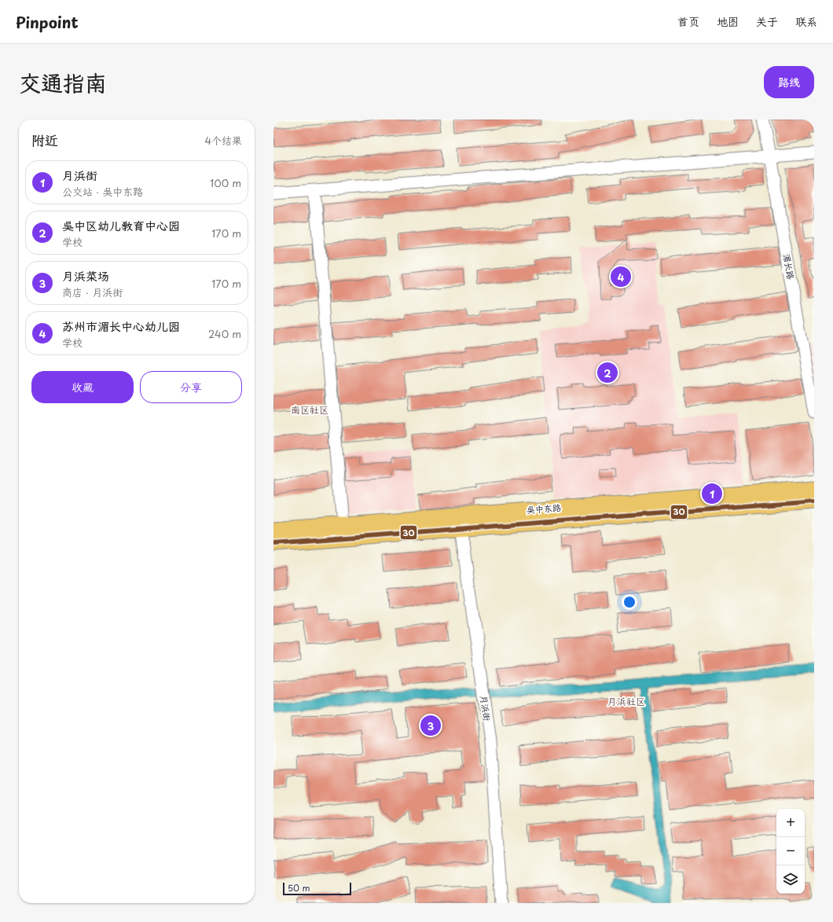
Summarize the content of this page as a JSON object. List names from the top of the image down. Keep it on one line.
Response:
{"streets":{"main road":["吴中东路"],"street":["湄长路","月浜街"]},"crossings":[["吴中东路","月浜街"]],"districts":["南区社区","月浜社区"],"lines":["transit line 30"],"scale_bar":"50 m","page":{"header":"Pinpoint","nav":["首页","地图","关于","联系"],"title":"交通指南","buttons":["路线",["收藏","分享"]],"heading":["附近","4个结果"],"list":[{"mark":"1","name":"月浜街","note":"公交站 · 吴中东路","value":"100 m"},{"mark":"2","name":"吴中区幼儿教育中心园","note":"学校","value":"170 m"},{"mark":"3","name":"月浜菜场","note":"商店 · 月浜街","value":"170 m"},{"mark":"4","name":"苏州市湄长中心幼儿园","note":"学校","value":"240 m"}],"pins":["4","2","1","3"],"map_buttons":["+","−"],"scale":"50 m"}}
